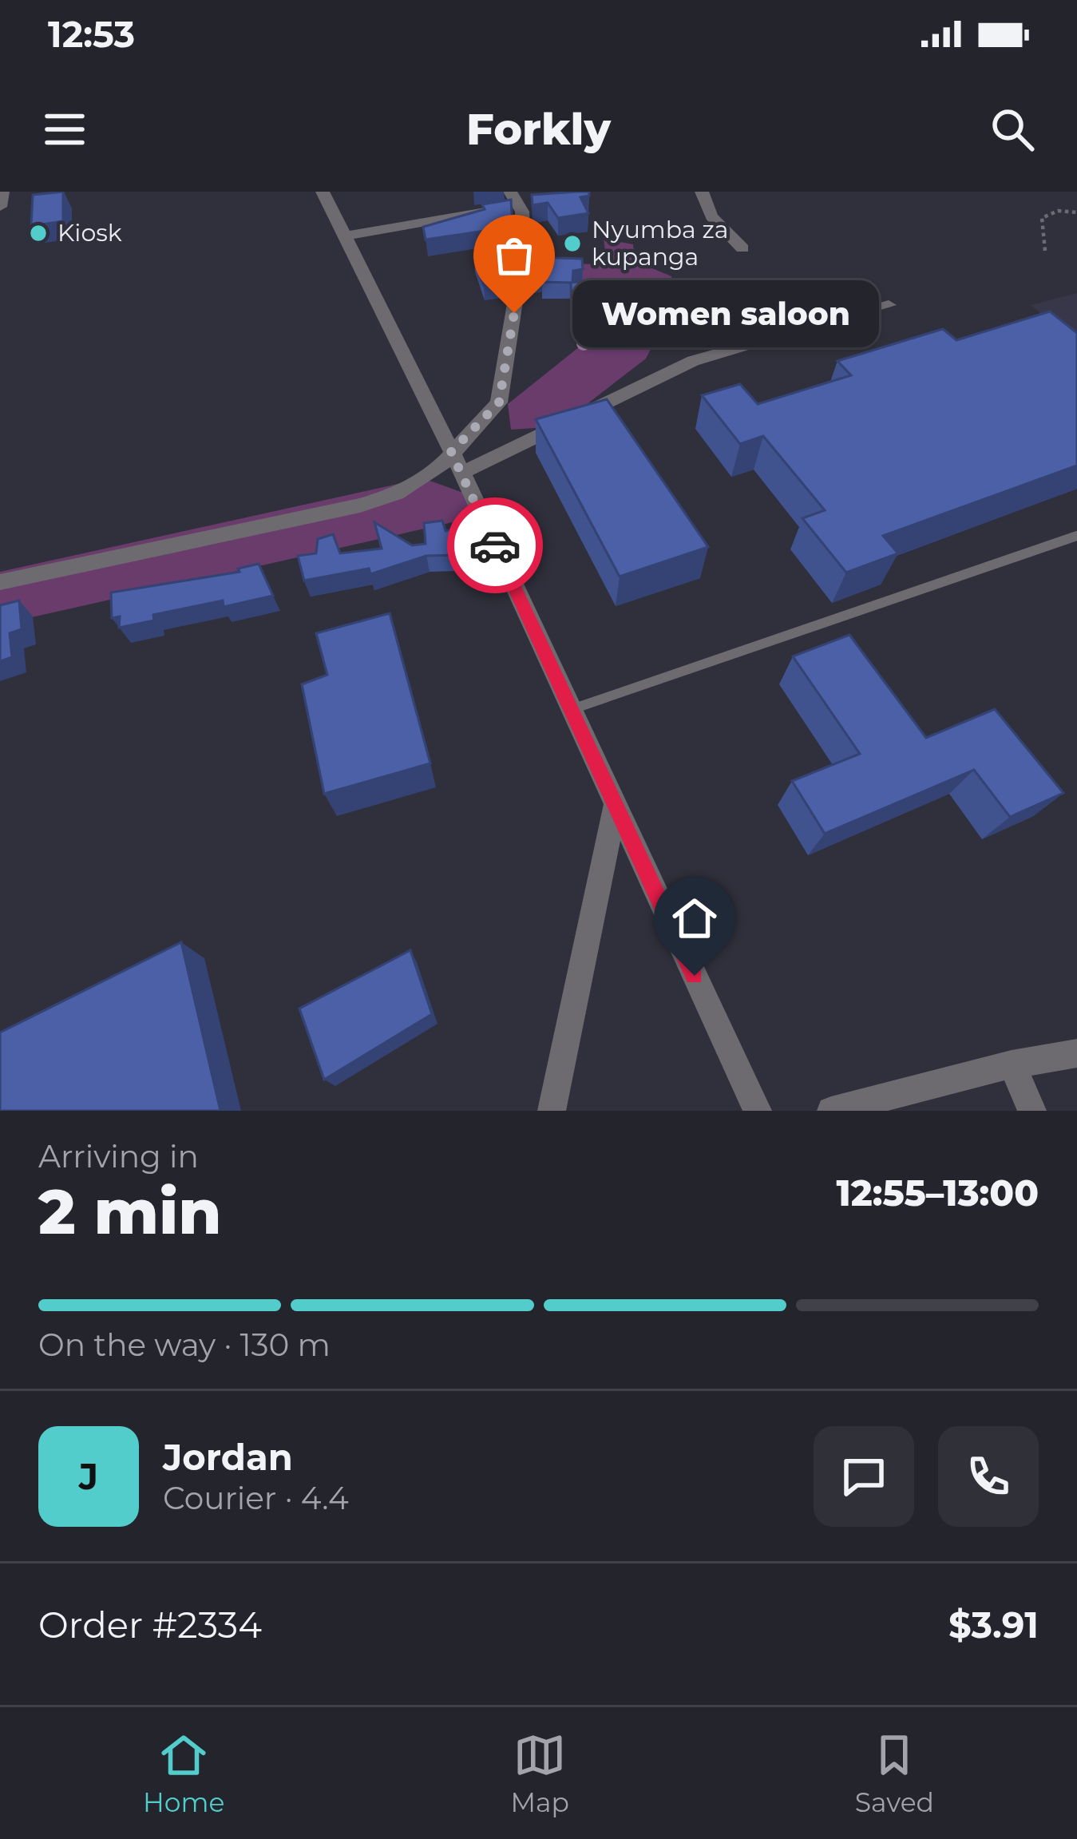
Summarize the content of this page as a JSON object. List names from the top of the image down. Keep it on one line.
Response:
{"places":["Kiosk","Nyumba za kupanga","Women saloon"],"page":{"status":"12:53","header":"Forkly","bubble":"Women saloon","heading":["2 min","Arriving in","12:55–13:00"],"panel":["Jordan","Courier · 4.4","Order #2334","$3.91"],"bar":"On the way · 130 m","round":"J","tabs":["Home","Map","Saved"]}}
